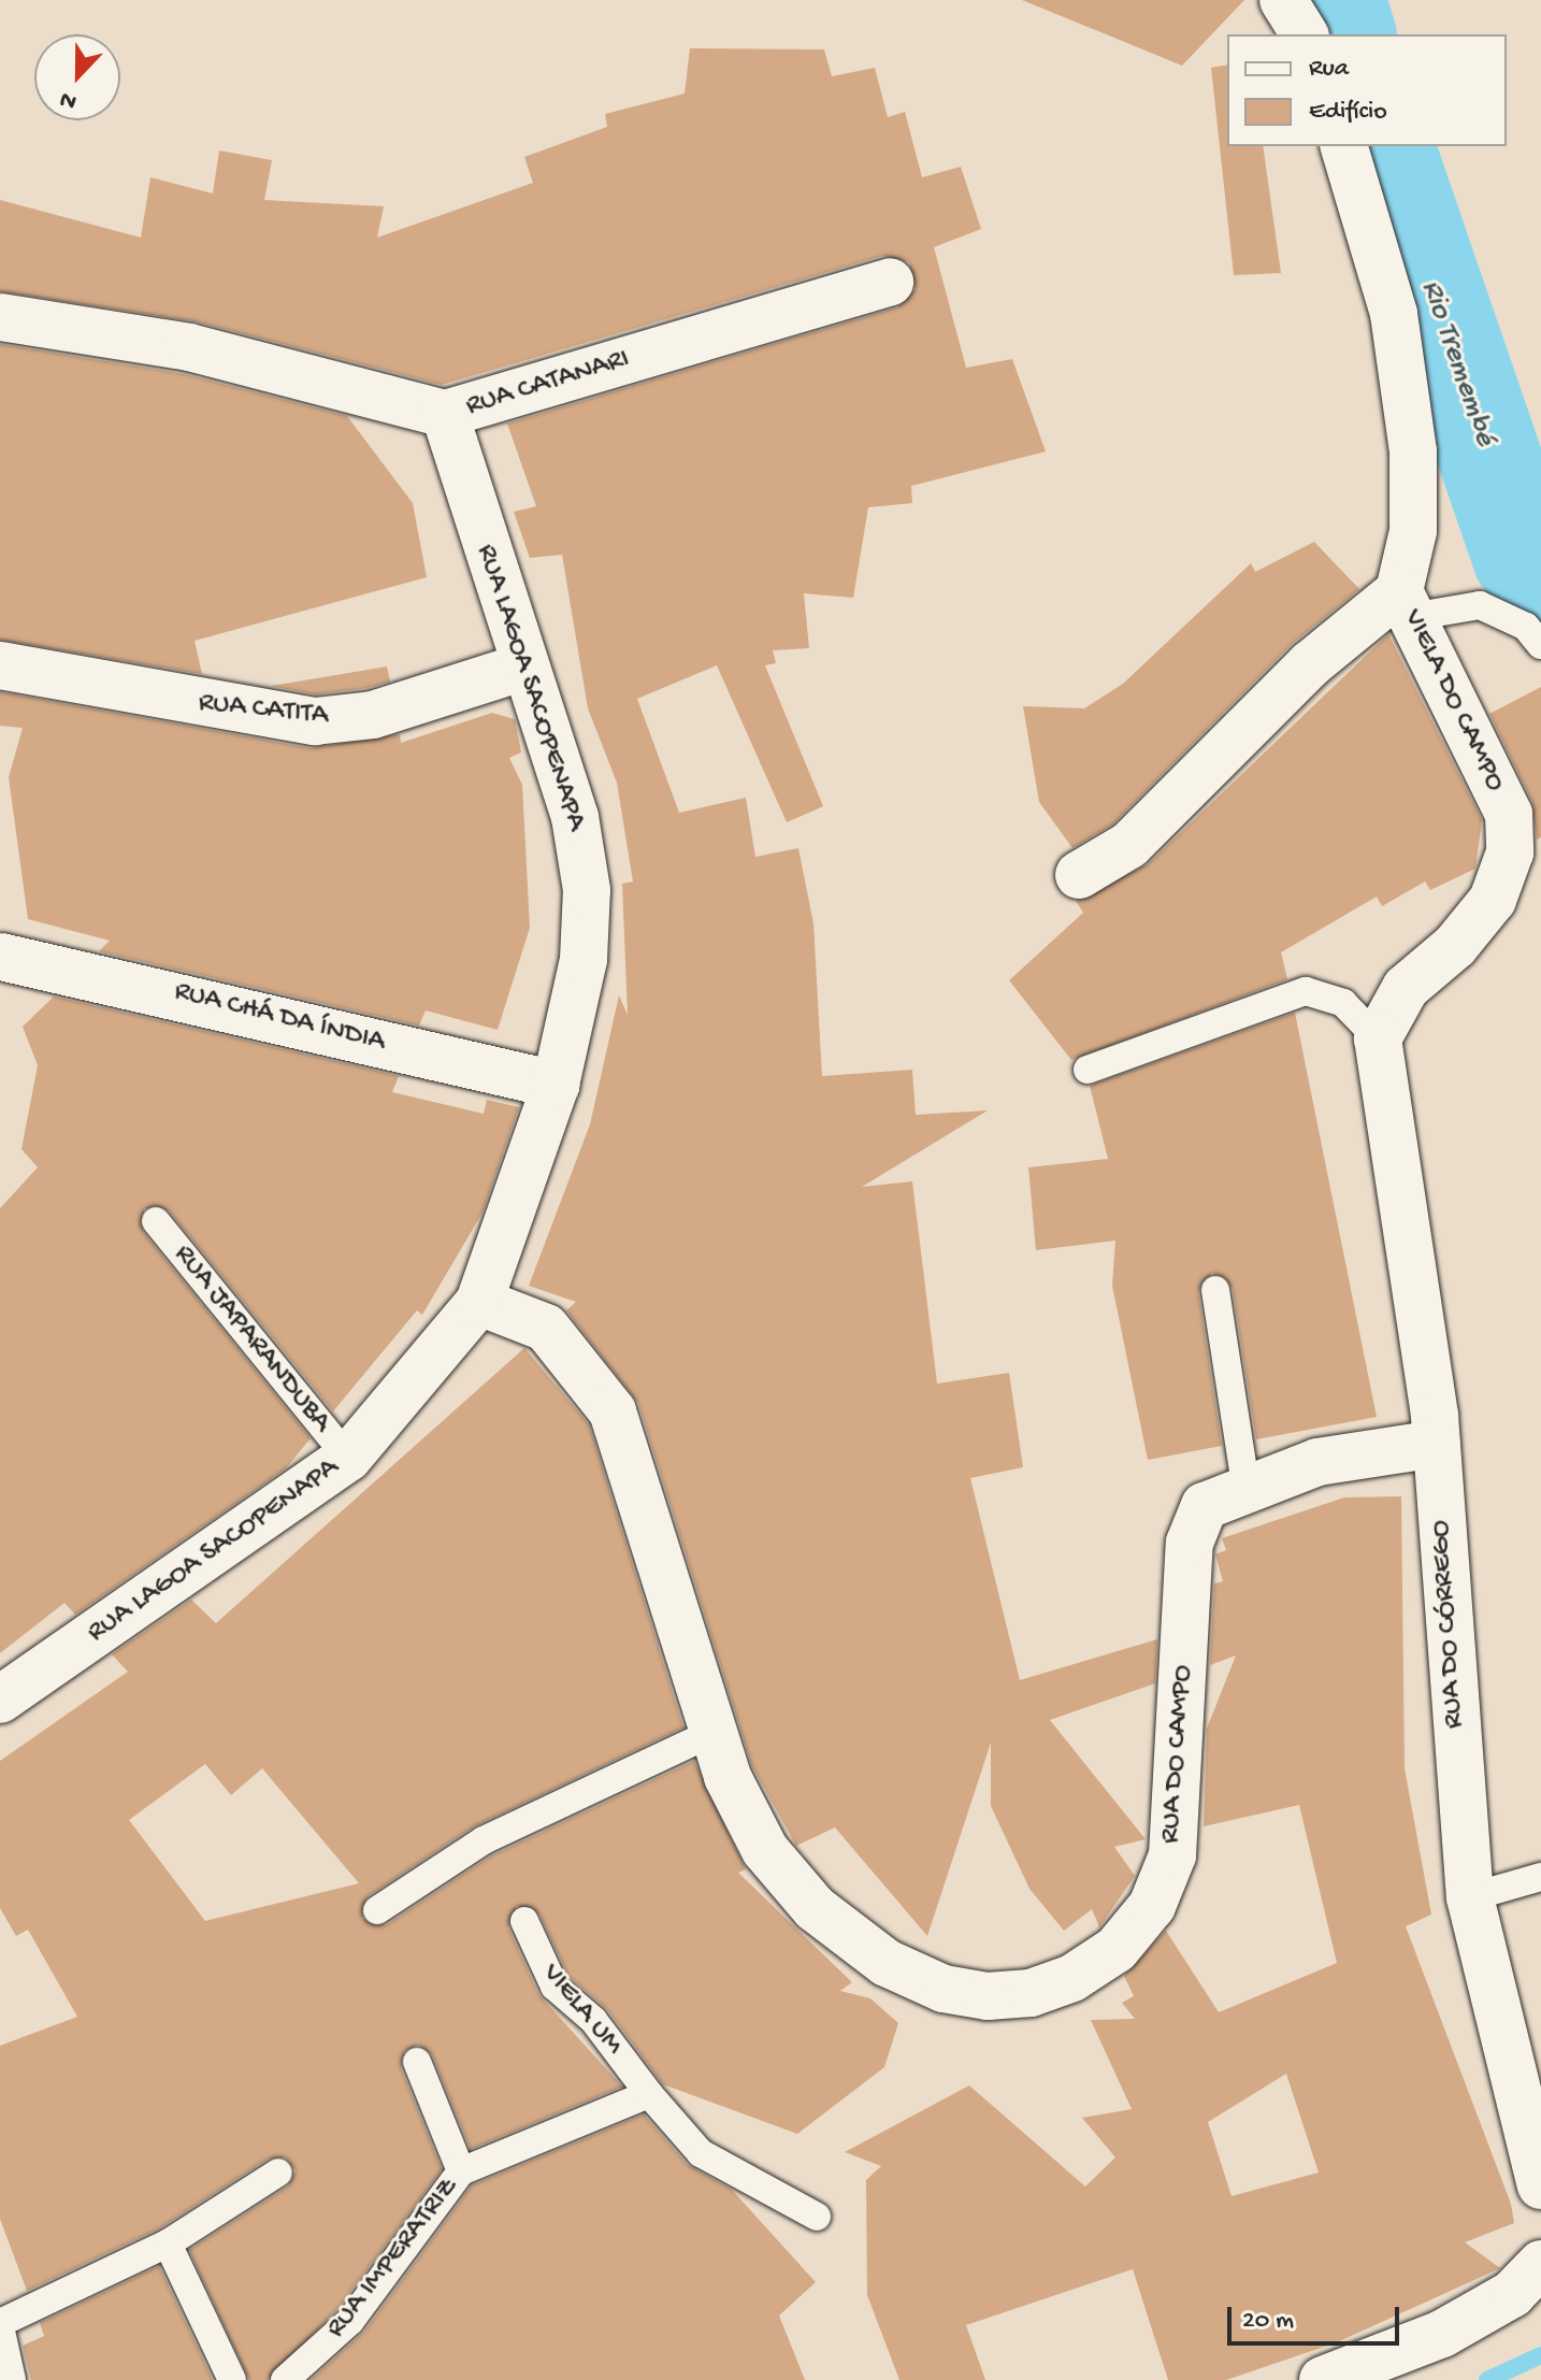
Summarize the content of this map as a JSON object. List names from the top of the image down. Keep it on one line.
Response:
{"streets":{"street":["RUA CATANARI","RUA LAGOA SACOPENAPA","VIELA DO CAMPO","RUA CATITA","RUA CHÁ DA ÍNDIA","RUA DO CÓRREGO","RUA DO CAMPO"],"lane":["RUA JAPARANDUBA","VIELA UM","RUA IMPERATRIZ"]},"crossings":[["RUA CATANARI","RUA LAGOA SACOPENAPA"],["RUA LAGOA SACOPENAPA","RUA CATITA"],["RUA LAGOA SACOPENAPA","RUA CHÁ DA ÍNDIA"],["RUA LAGOA SACOPENAPA","RUA JAPARANDUBA"],["RUA LAGOA SACOPENAPA","RUA DO CAMPO"],["RUA DO CÓRREGO","RUA DO CAMPO"],["VIELA UM","RUA IMPERATRIZ"]],"water":["Rio Tremembé"],"legend":["Rua","Edifício"],"scale_bar":"20 m","north":"bottom"}
